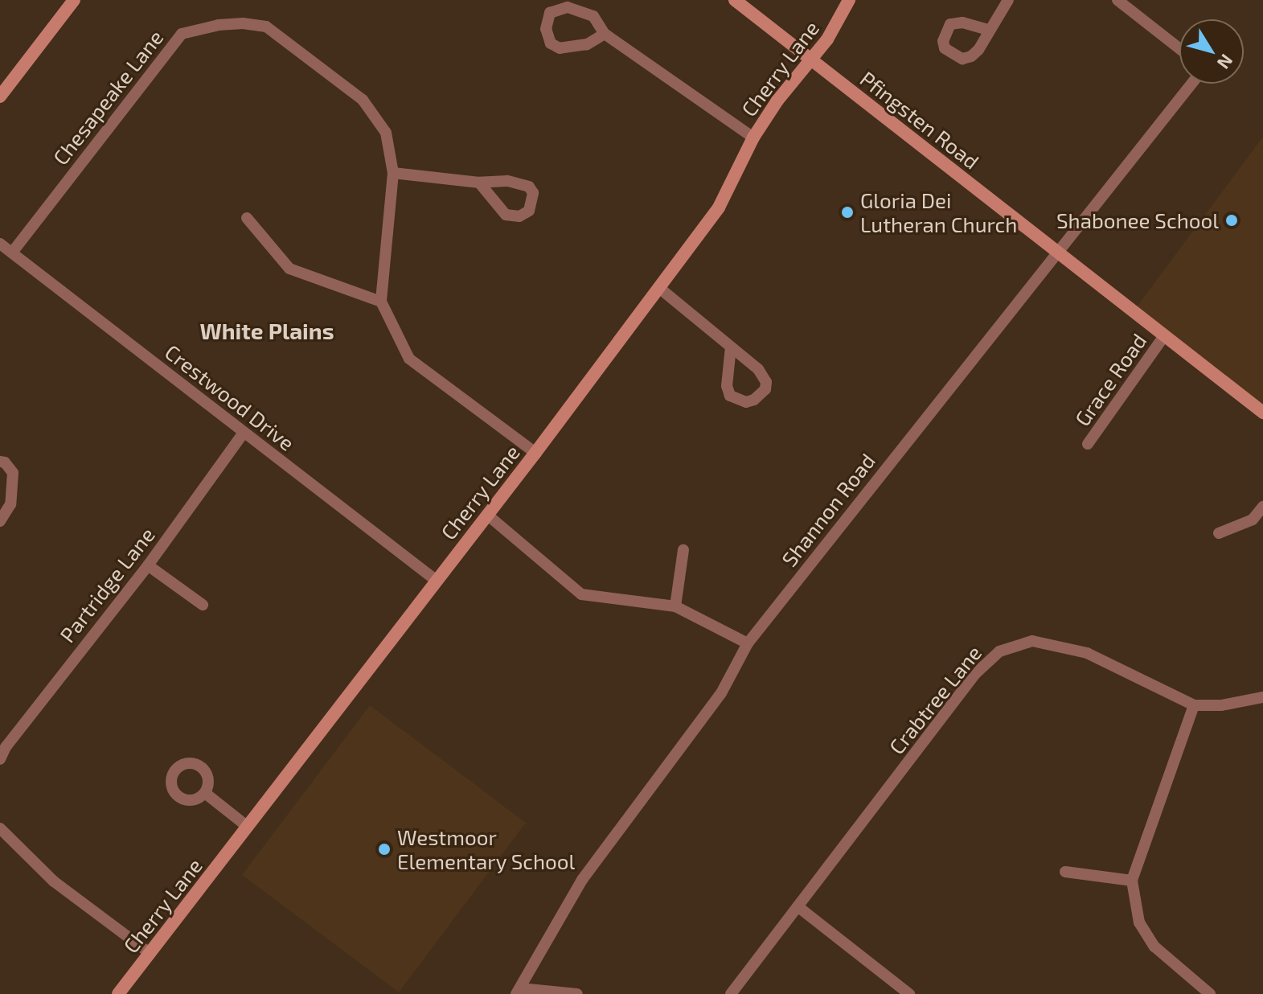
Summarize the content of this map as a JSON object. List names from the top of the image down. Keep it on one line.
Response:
{"streets":{"street":["Cherry Lane","Chesapeake Lane","Pfingsten Road","Grace Road","Crestwood Drive","Shannon Road","Partridge Lane","Crabtree Lane"]},"crossings":[["Cherry Lane","Pfingsten Road"],["Cherry Lane","Crestwood Drive"],["Chesapeake Lane","Crestwood Drive"],["Pfingsten Road","Grace Road"],["Pfingsten Road","Shannon Road"],["Crestwood Drive","Partridge Lane"]],"districts":["White Plains"],"places":["Gloria Dei Lutheran Church","Shabonee School","Westmoor Elementary School"],"north":"bottom right"}
